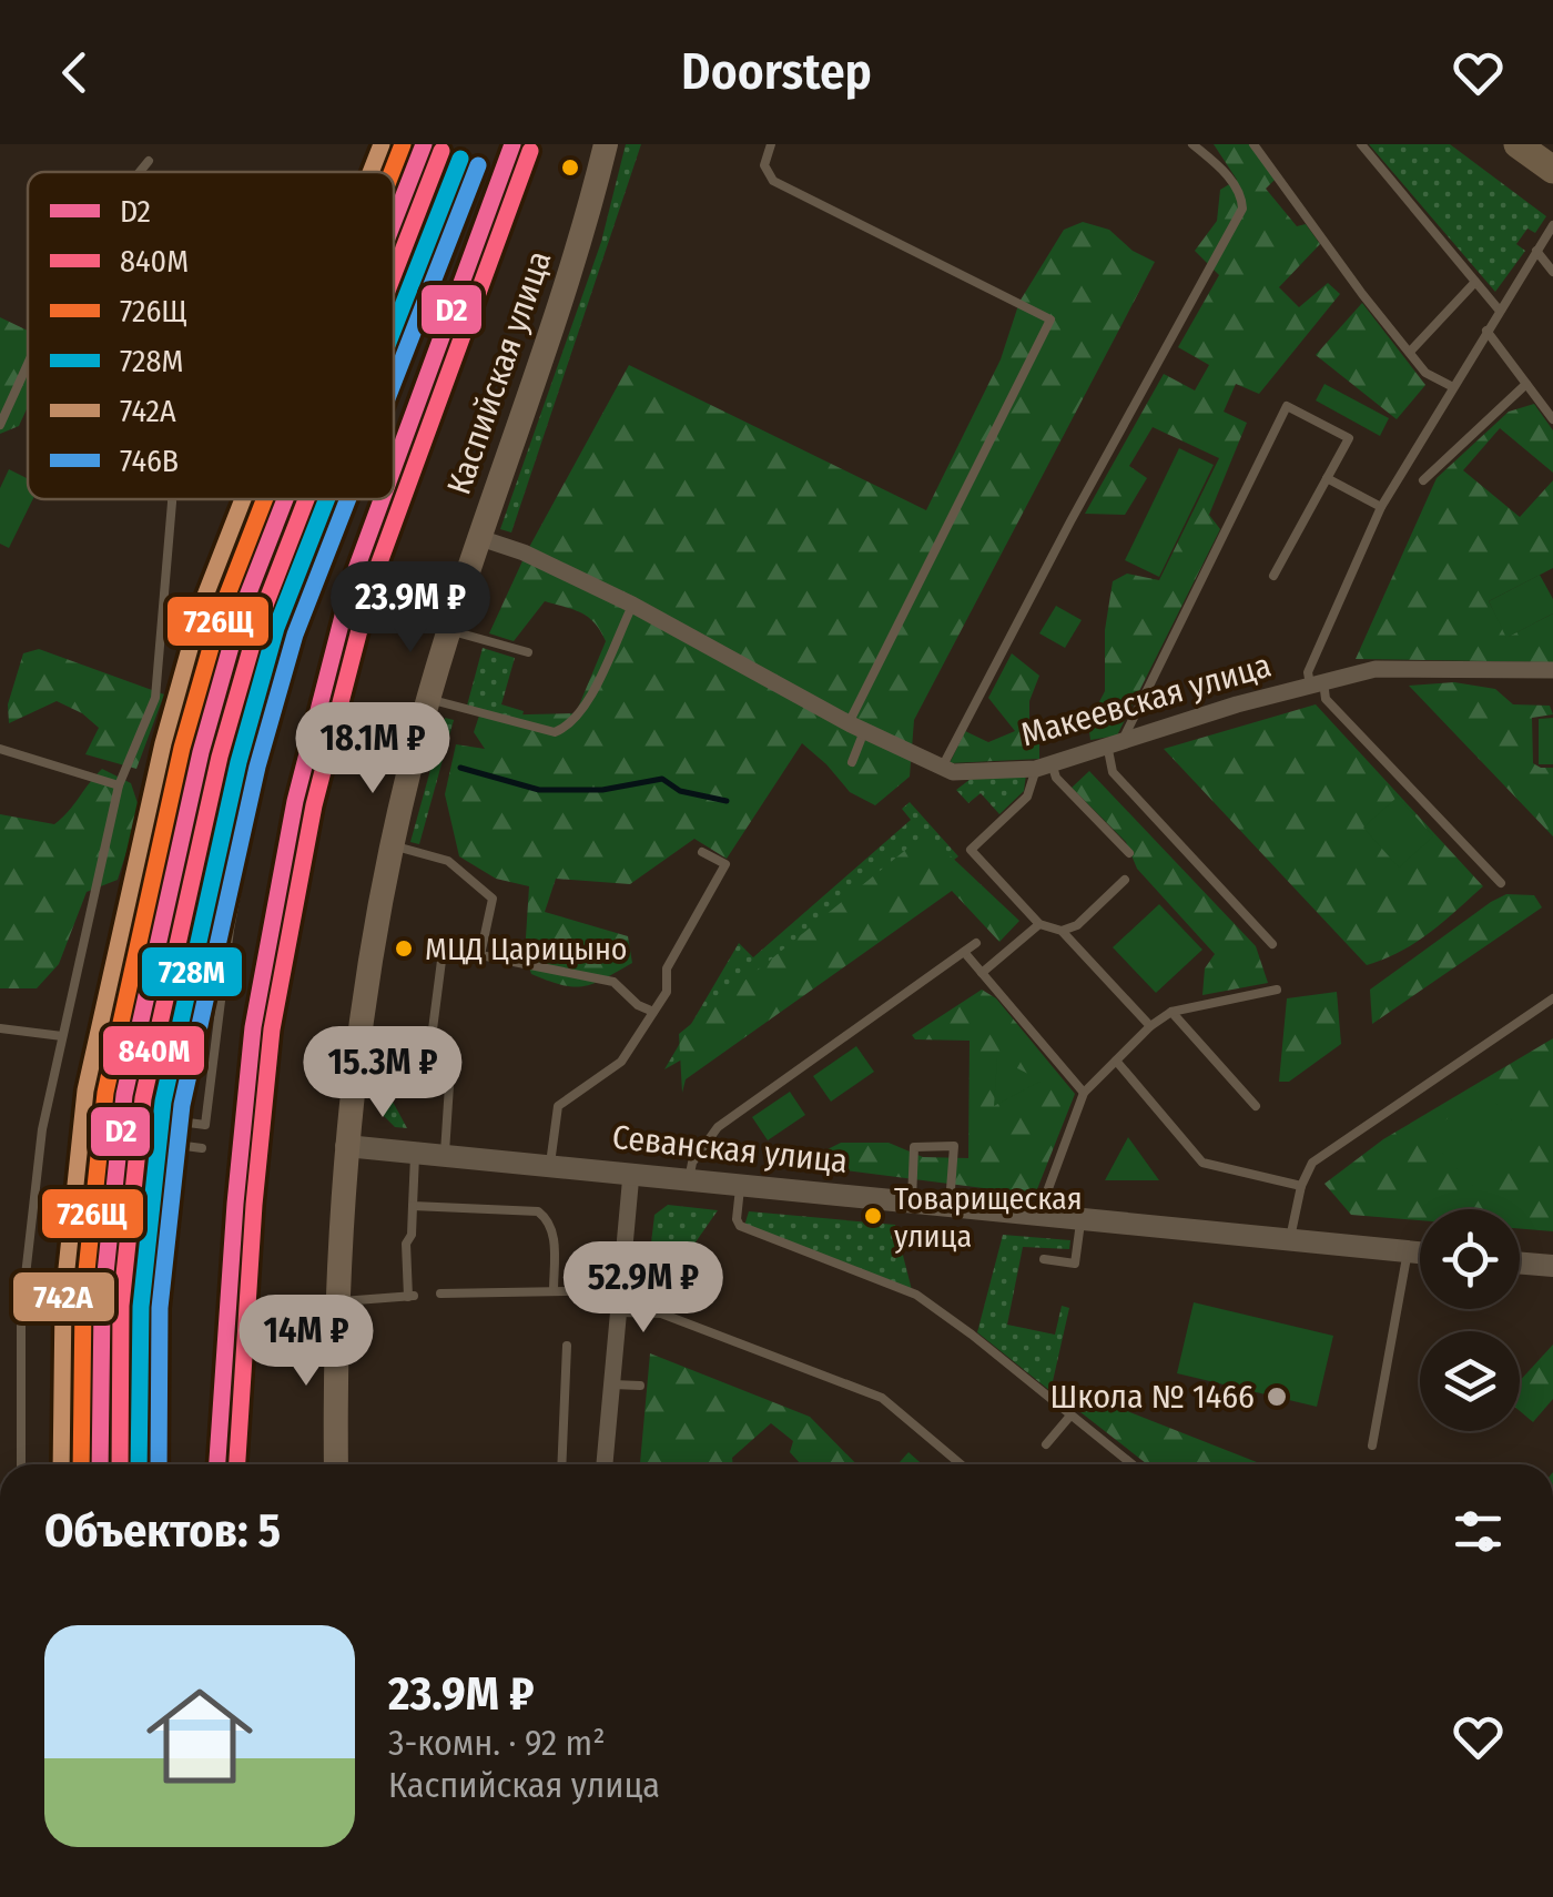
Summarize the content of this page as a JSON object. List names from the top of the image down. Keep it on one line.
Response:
{"streets":{"main road":["Каспийская улица"],"street":["Макеевская улица","Севанская улица"]},"crossings":[["Каспийская улица","Макеевская улица"],["Каспийская улица","Севанская улица"]],"places":["МЦД Царицыно","Товарищеская улица","Школа № 1466"],"lines":["transit line D2","transit line 726Щ","transit line 742А","transit line 840М","transit line 728М","transit line 746В"],"legend":["D2","840М","726Щ","728М","742А","746В"],"page":{"header":"Doorstep","price":["23.9M ₽","18.1M ₽","15.3M ₽","52.9M ₽","14M ₽"],"heading":"Объектов: 5","list":[{"name":"23.9M ₽","note":"3-комн. · 92 m² · Каспийская улица"}]}}
